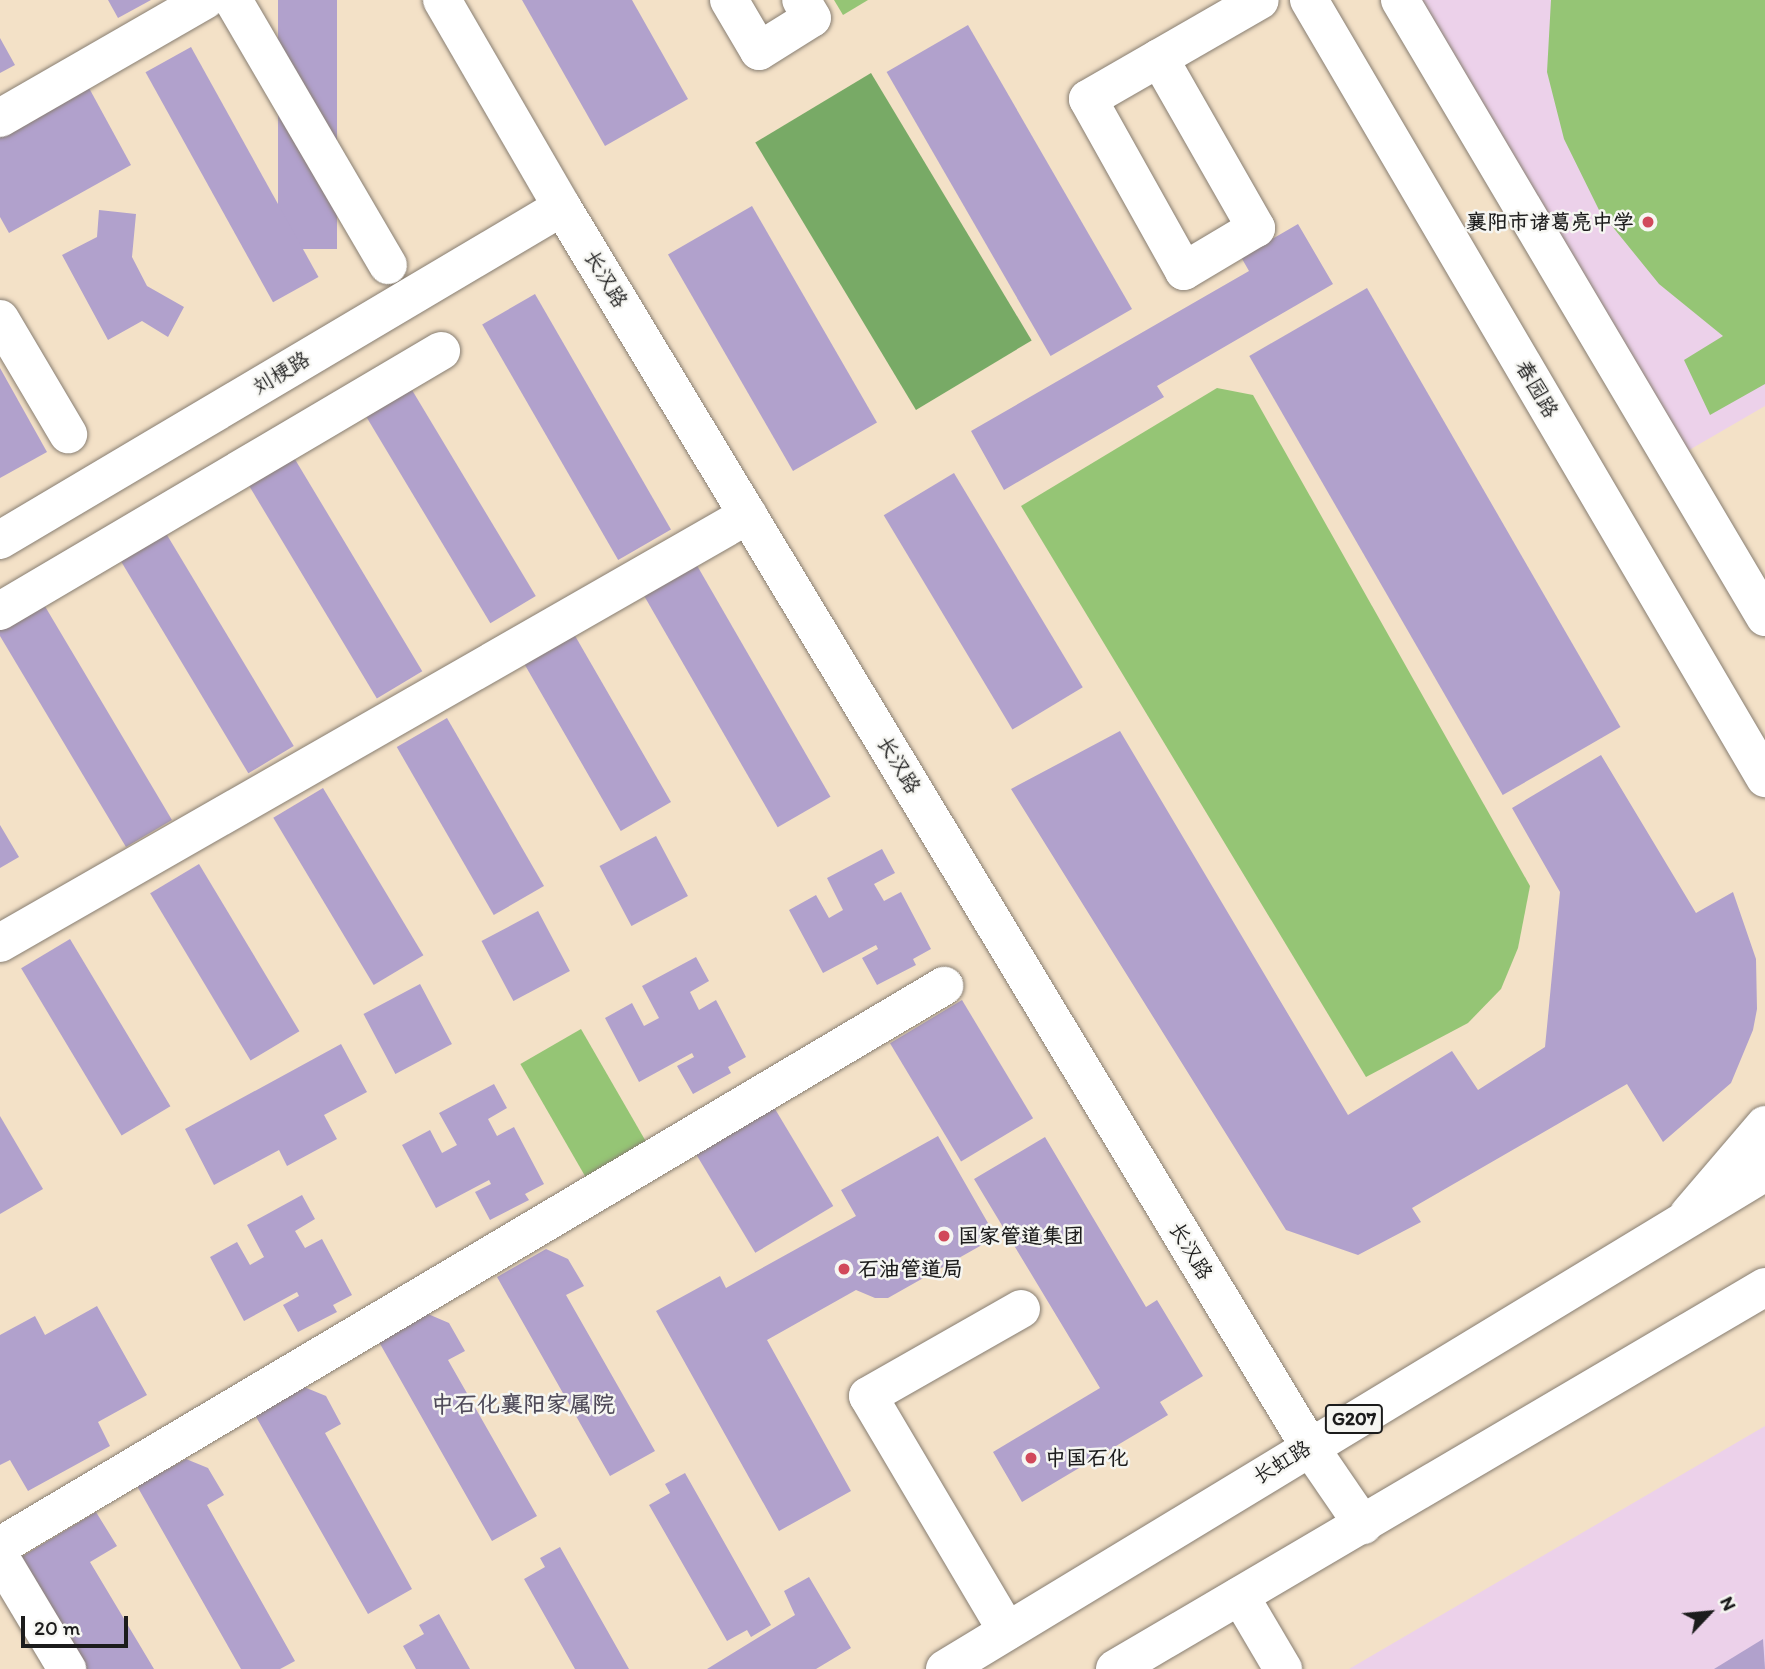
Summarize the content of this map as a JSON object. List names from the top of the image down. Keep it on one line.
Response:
{"streets":{"main road":["长汉路","刘梗路","春园路","G207","长虹路"]},"crossings":[["长汉路","刘梗路"],["长汉路","长虹路"]],"districts":["中石化襄阳家属院"],"places":["襄阳市诸葛亮中学","国家管道集团","石油管道局","中国石化"],"scale_bar":"20 m","north":"top right"}
